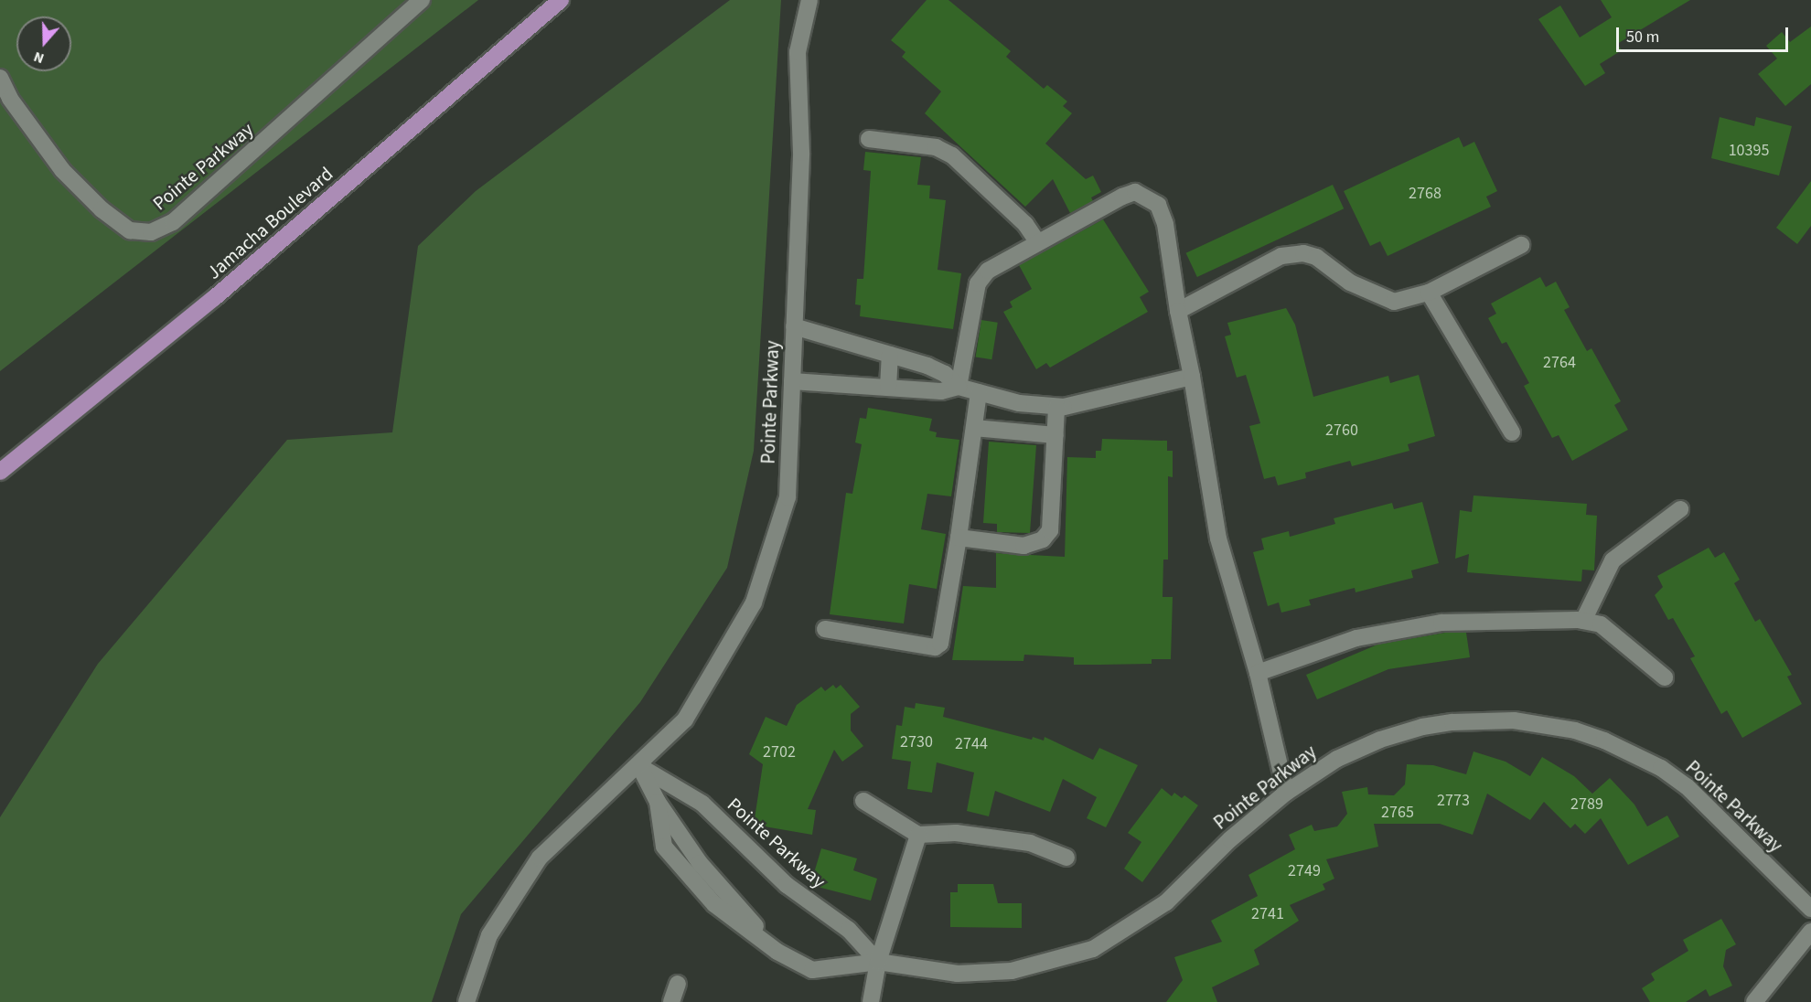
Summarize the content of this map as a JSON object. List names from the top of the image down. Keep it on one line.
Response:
{"streets":{"main road":["Jamacha Boulevard"],"street":["Pointe Parkway"]},"house_numbers":["10395","2768","2764","2760","2730","2744","2702","2773","2789","2765","2749","2741"],"scale_bar":"50 m","north":"bottom"}
